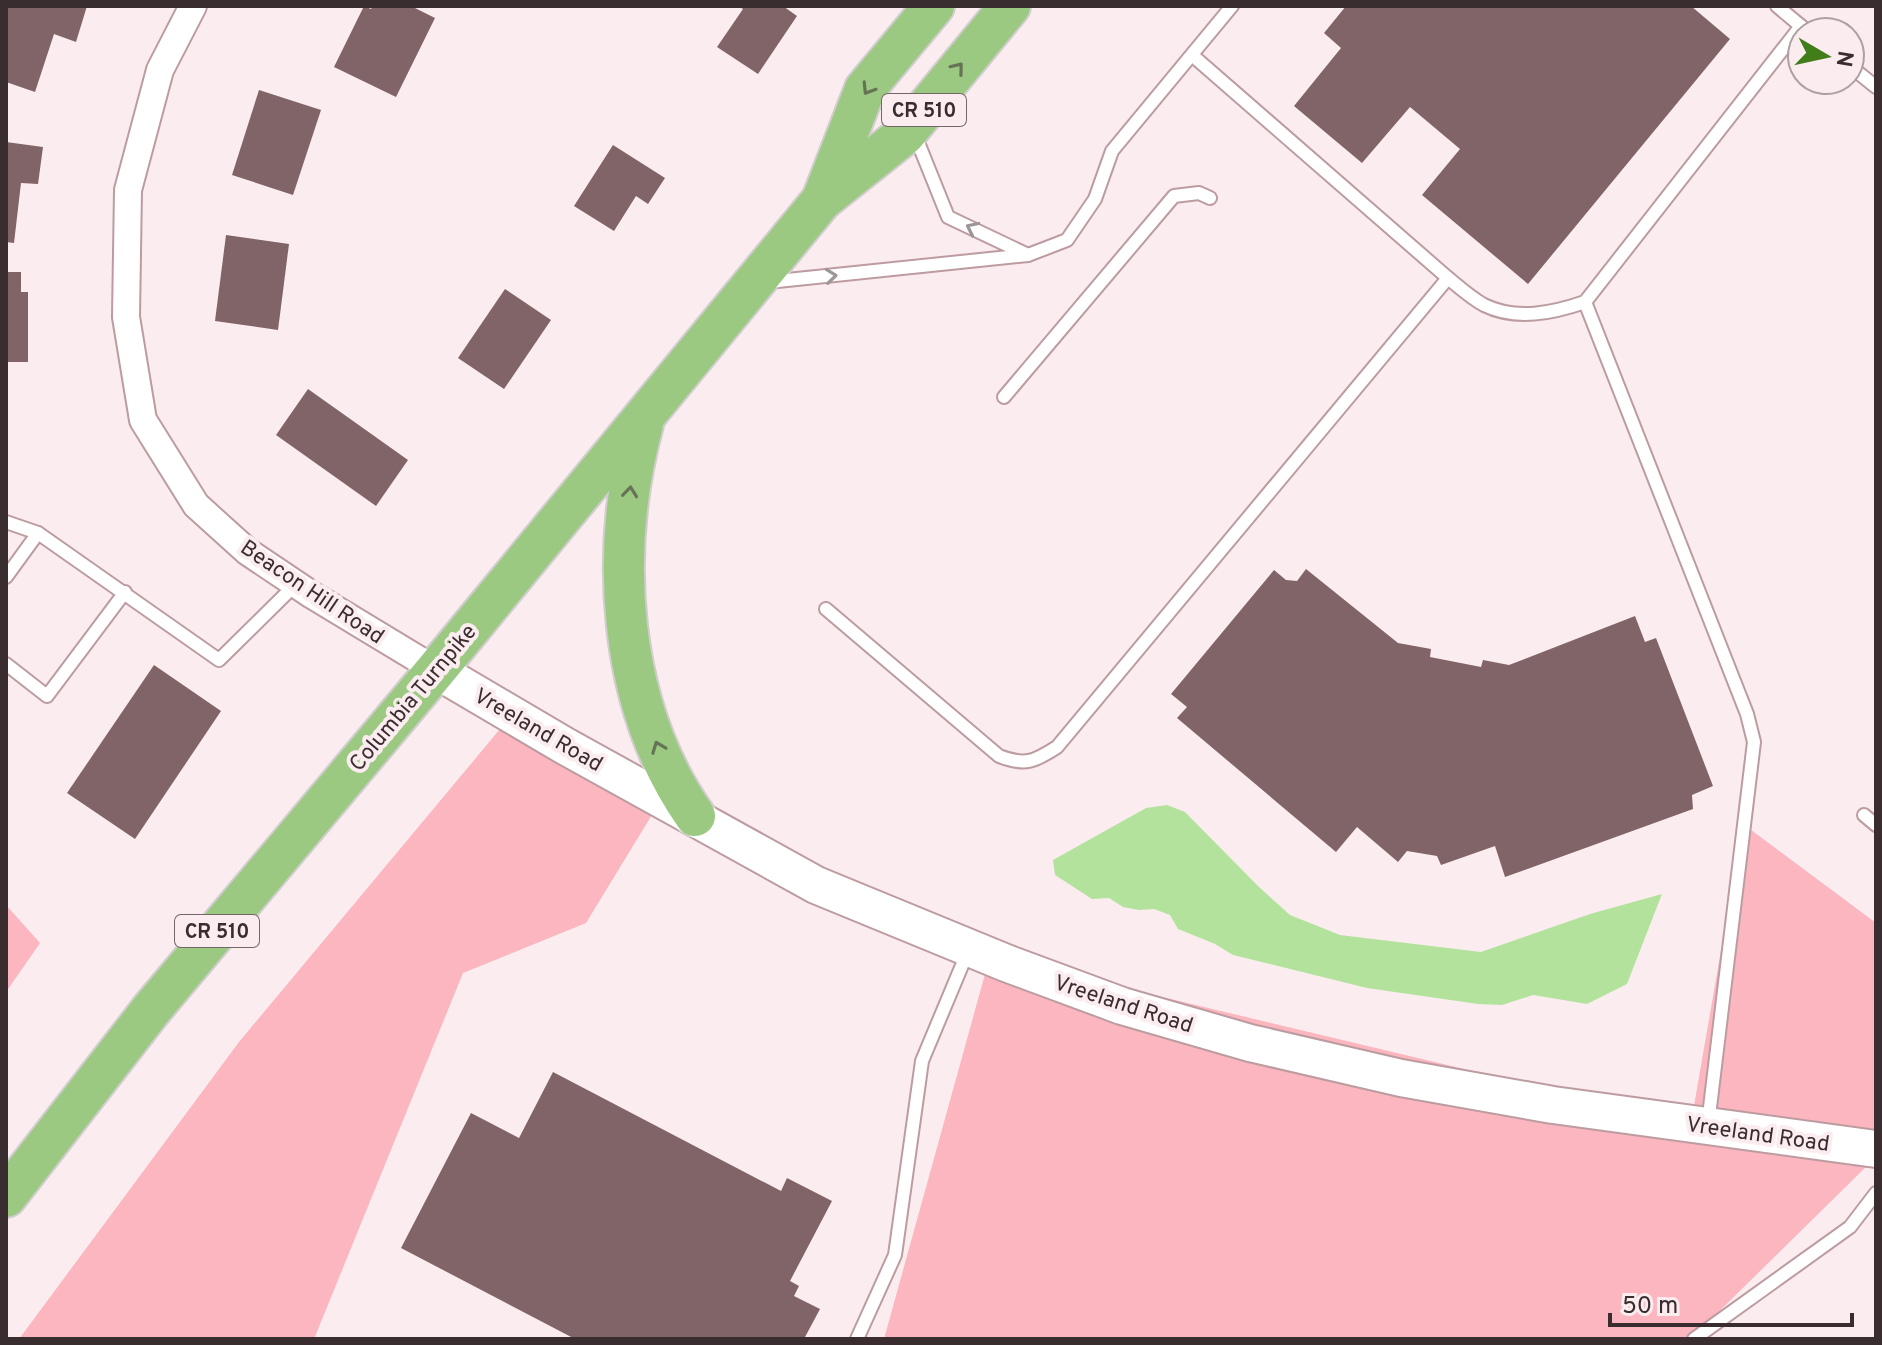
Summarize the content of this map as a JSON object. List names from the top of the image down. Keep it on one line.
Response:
{"streets":{"main road":["CR 510","Columbia Turnpike"],"street":["Beacon Hill Road","Vreeland Road"]},"crossings":[["Beacon Hill Road","Columbia Turnpike"],["Beacon Hill Road","Vreeland Road"],["Columbia Turnpike","Vreeland Road"]],"scale_bar":"50 m","north":"right"}
